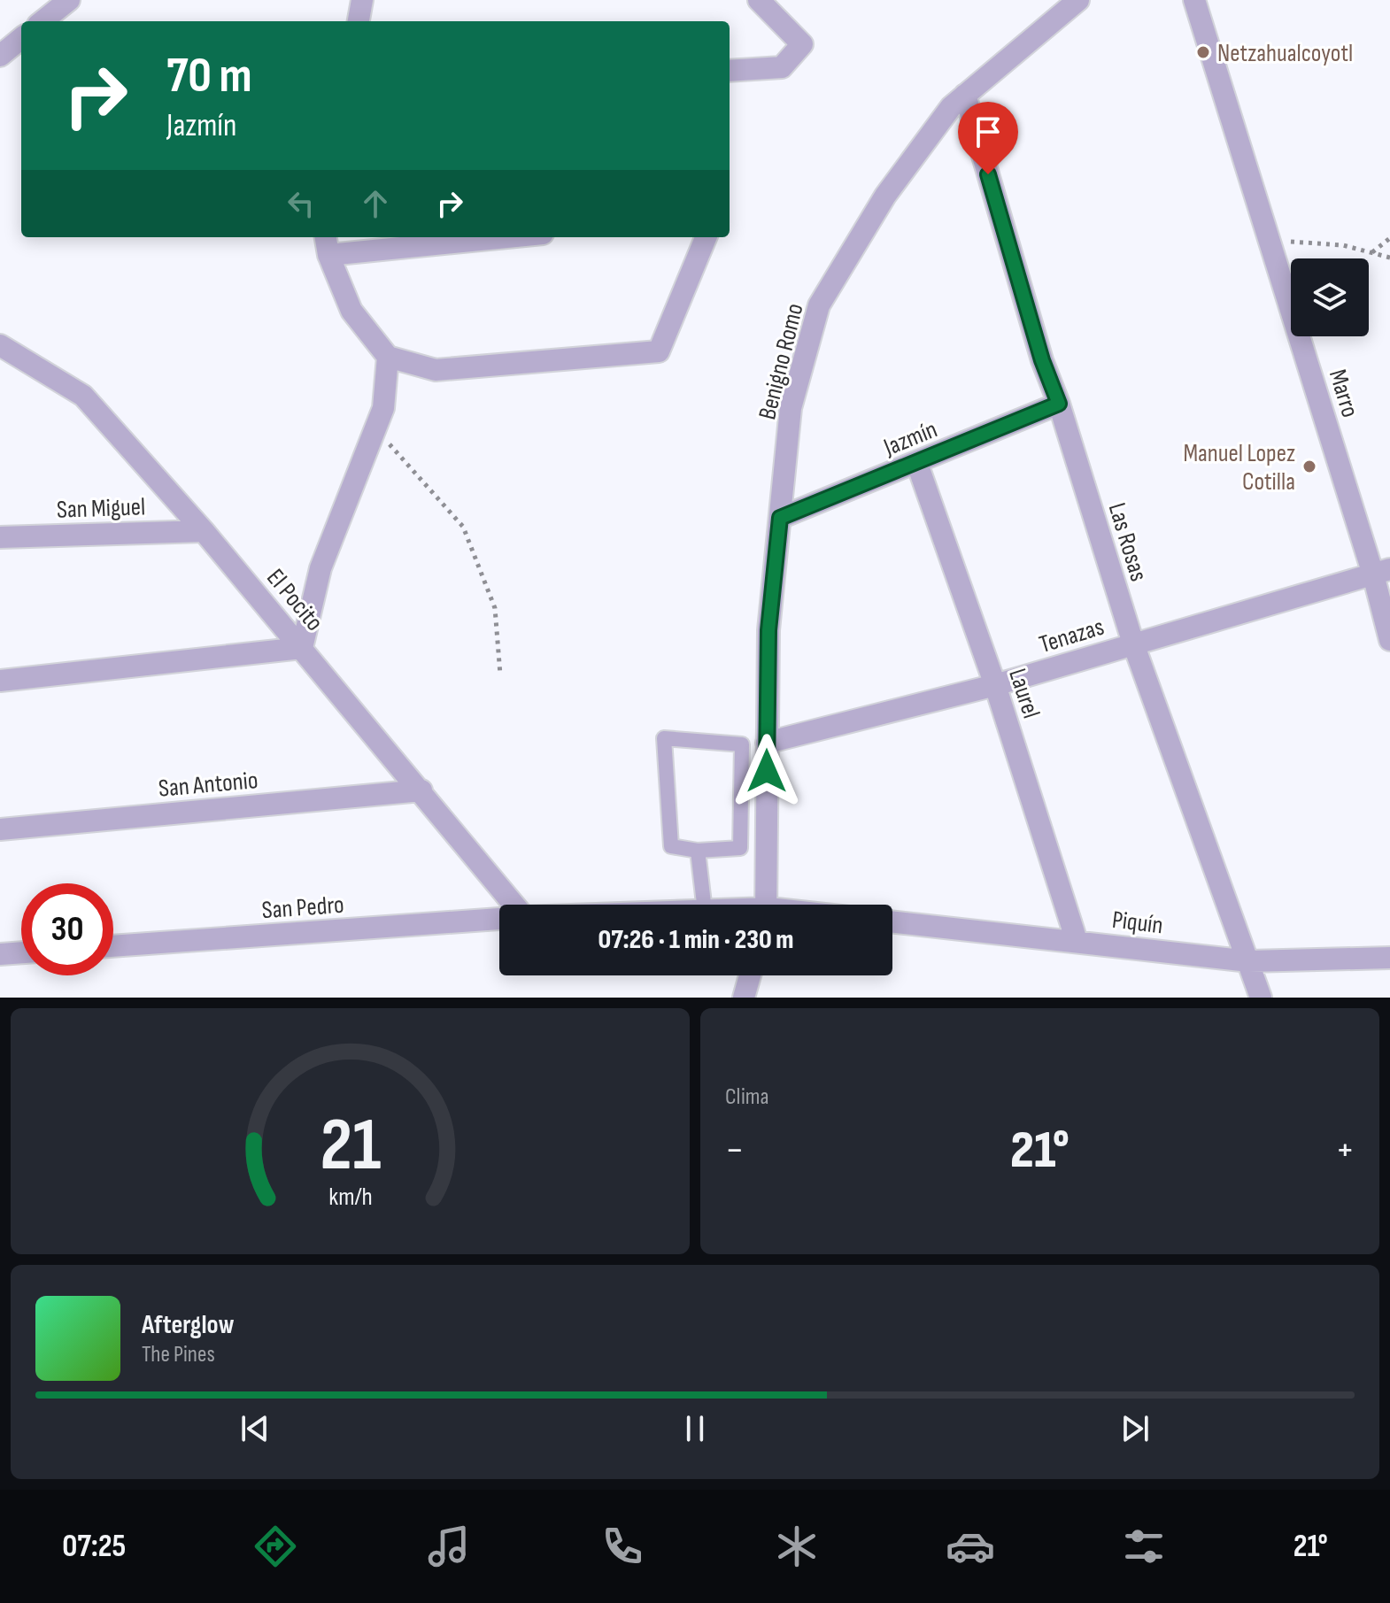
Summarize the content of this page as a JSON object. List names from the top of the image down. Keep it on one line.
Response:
{"streets":{"street":["Benigno Romo","Marro","Jazmín","San Miguel","Las Rosas","El Pocito","Tenazas","Laurel","San Antonio","San Pedro","Piquín"]},"crossings":[["Benigno Romo","Jazmín"],["Benigno Romo","Las Rosas"],["Benigno Romo","Tenazas"],["Marro","Tenazas"],["Jazmín","Las Rosas"],["Jazmín","Laurel"],["San Miguel","El Pocito"],["Las Rosas","Tenazas"],["Las Rosas","Piquín"],["El Pocito","San Antonio"],["Tenazas","Laurel"],["Laurel","Piquín"]],"places":["Netzahualcoyotl","Manuel Lopez Cotilla"],"page":{"turn":["70 m","Jazmín"],"limit":"30","trip":"07:26 · 1 min · 230 m","tile":"Clima","heat":["−","21°","+"],"song":["Afterglow","The Pines"],"tabs":["07:25","21°"],"gauge":["21","km/h"]}}
